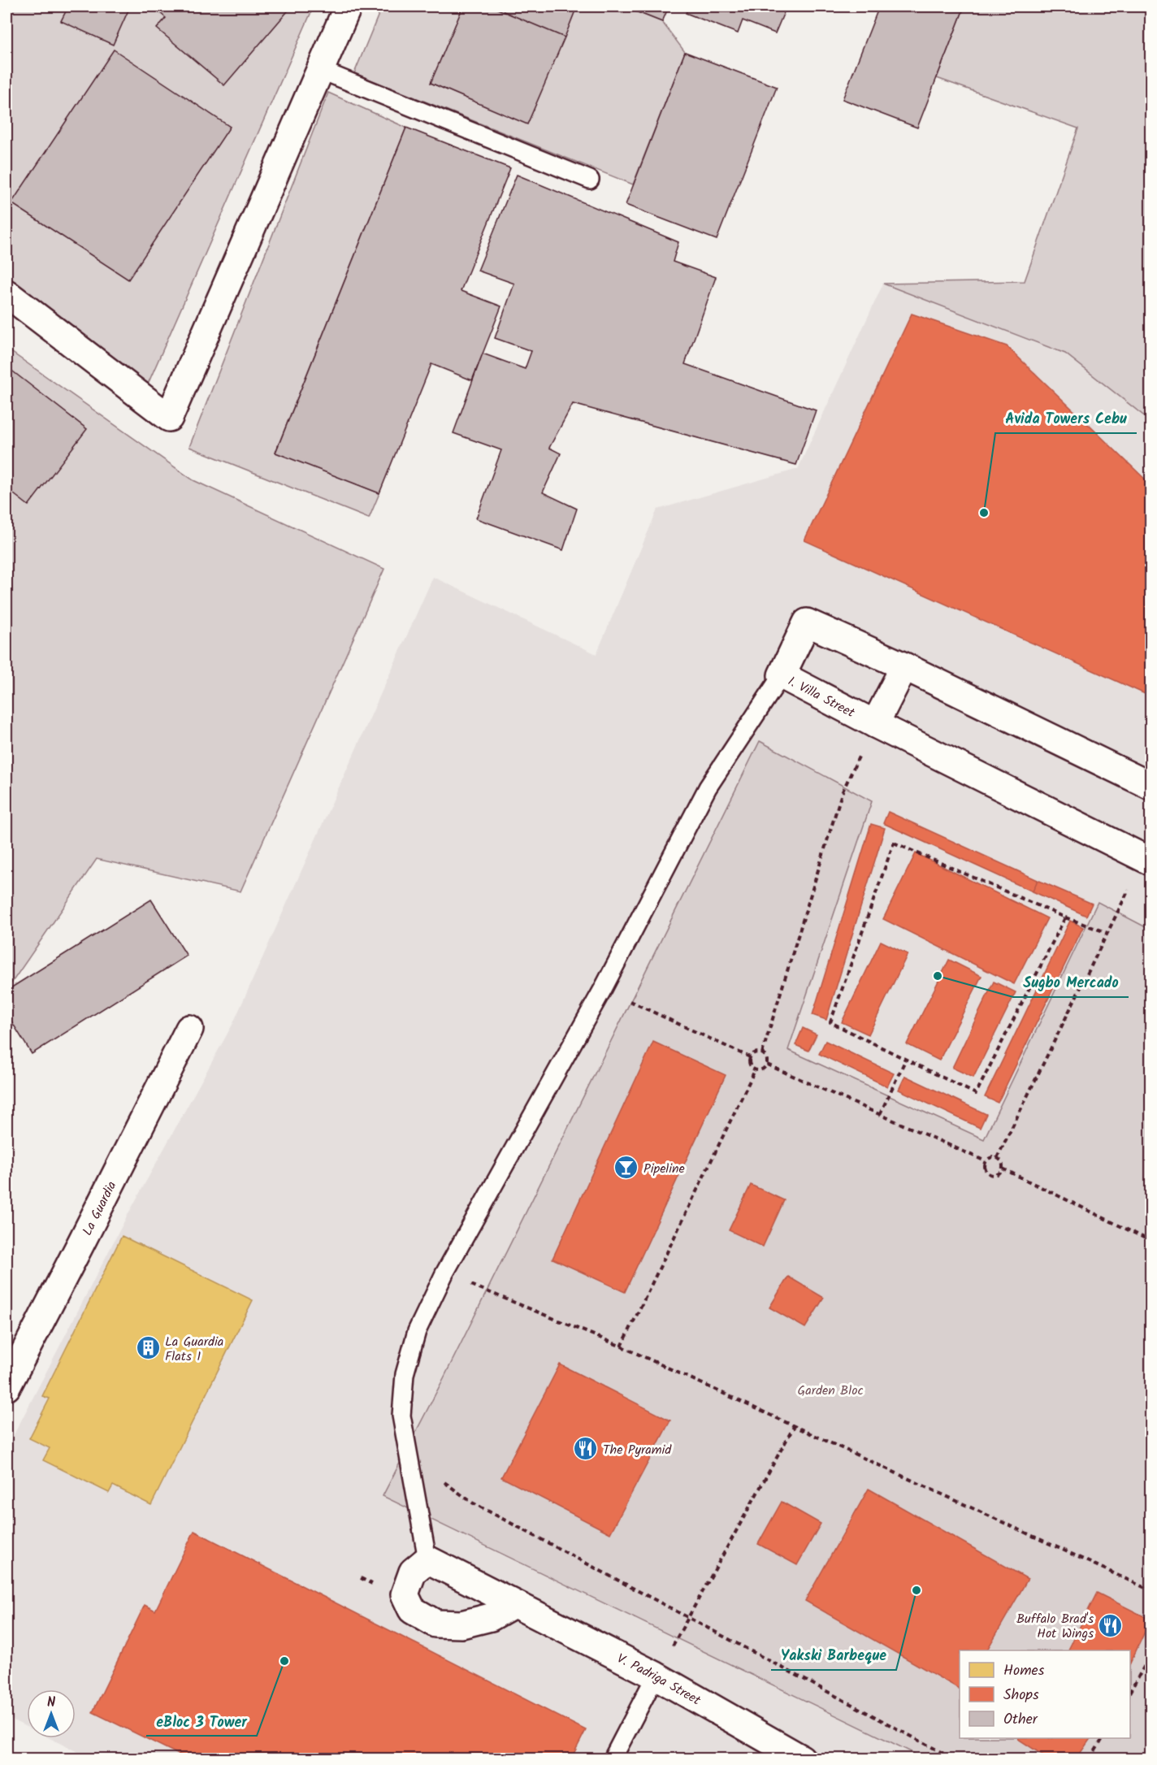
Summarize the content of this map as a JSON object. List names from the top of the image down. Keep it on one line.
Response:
{"streets":{"street":["I. Villa Street","La Guardia","V. Padriga Street"]},"parks":["Garden Bloc"],"places":{"other":["Avida Towers Cebu","Sugbo Mercado","Yakski Barbeque","eBloc 3 Tower"],"bar":["Pipeline"],"building":["La Guardia Flats 1"],"restaurant":["The Pyramid","Buffalo Brad's Hot Wings"]},"legend":["Homes","Shops","Other"],"north":"top"}
